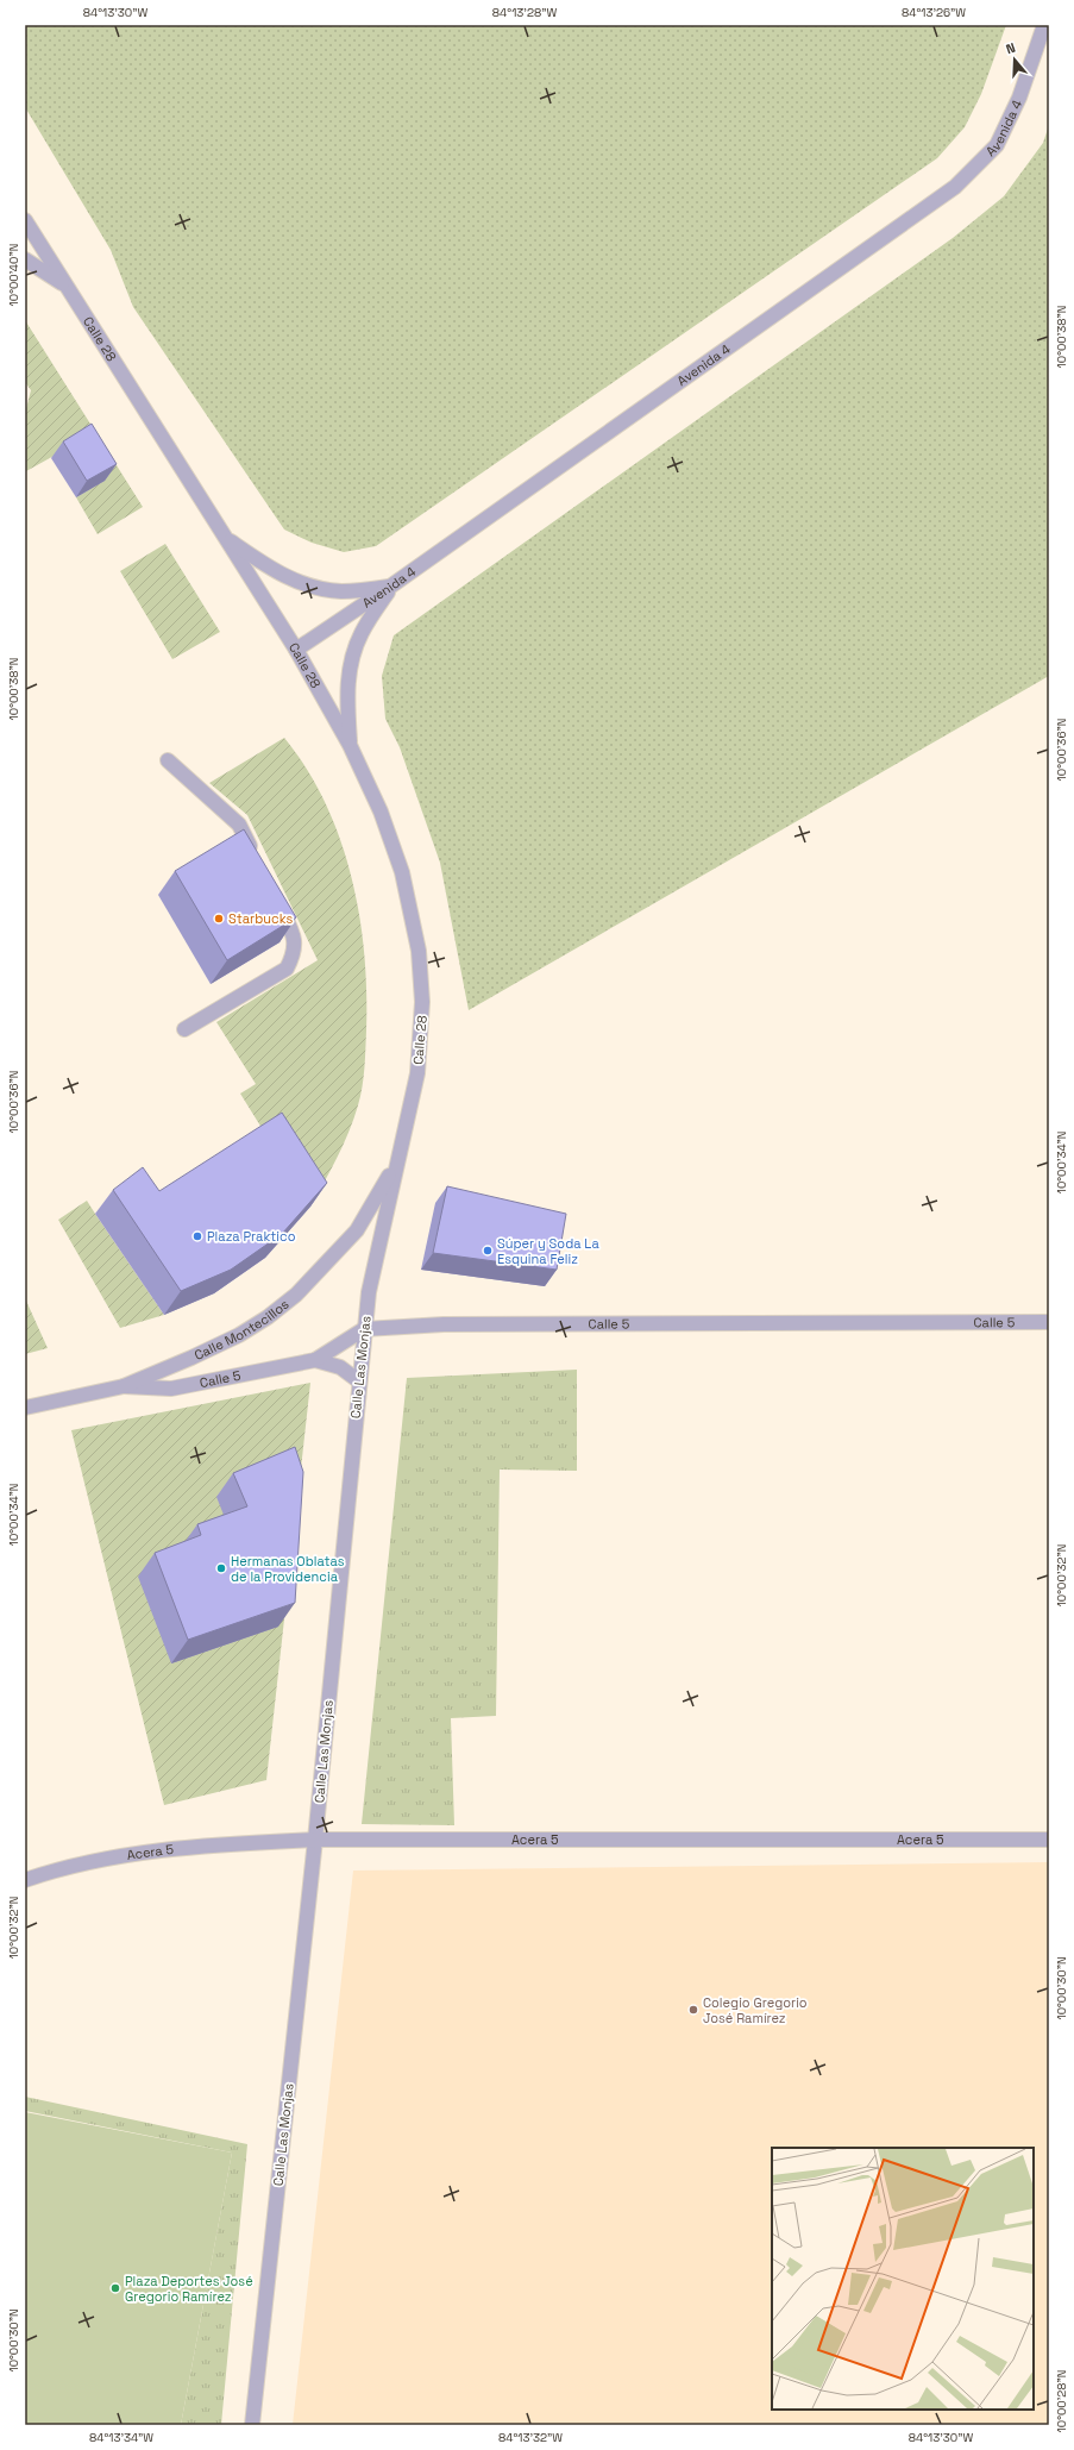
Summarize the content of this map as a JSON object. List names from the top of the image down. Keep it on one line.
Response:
{"streets":{"street":["Avenida 4","Calle 28","Calle 5","Calle Montecillos","Calle Las Monjas","Acera 5"]},"crossings":[["Avenida 4","Calle 28"],["Calle 28","Calle Montecillos"],["Calle 28","Calle Las Monjas"],["Calle 5","Calle Montecillos"],["Calle 5","Calle Las Monjas"],["Calle Montecillos","Calle Las Monjas"],["Calle Las Monjas","Acera 5"]],"places":["Starbucks","Plaza Praktico","Súper y Soda La Esquina Feliz","Hermanas Oblatas de la Providencia","Colegio Gregorio José Ramírez","Plaza Deportes José Gregorio Ramírez"],"north":"top","coordinates":["84°13'30\"W","84°13'28\"W","84°13'26\"W","10°00'40\"N","10°00'38\"N","10°00'36\"N","10°00'34\"N","10°00'32\"N","10°00'30\"N","10°00'28\"N","84°13'34\"W","84°13'32\"W"]}
